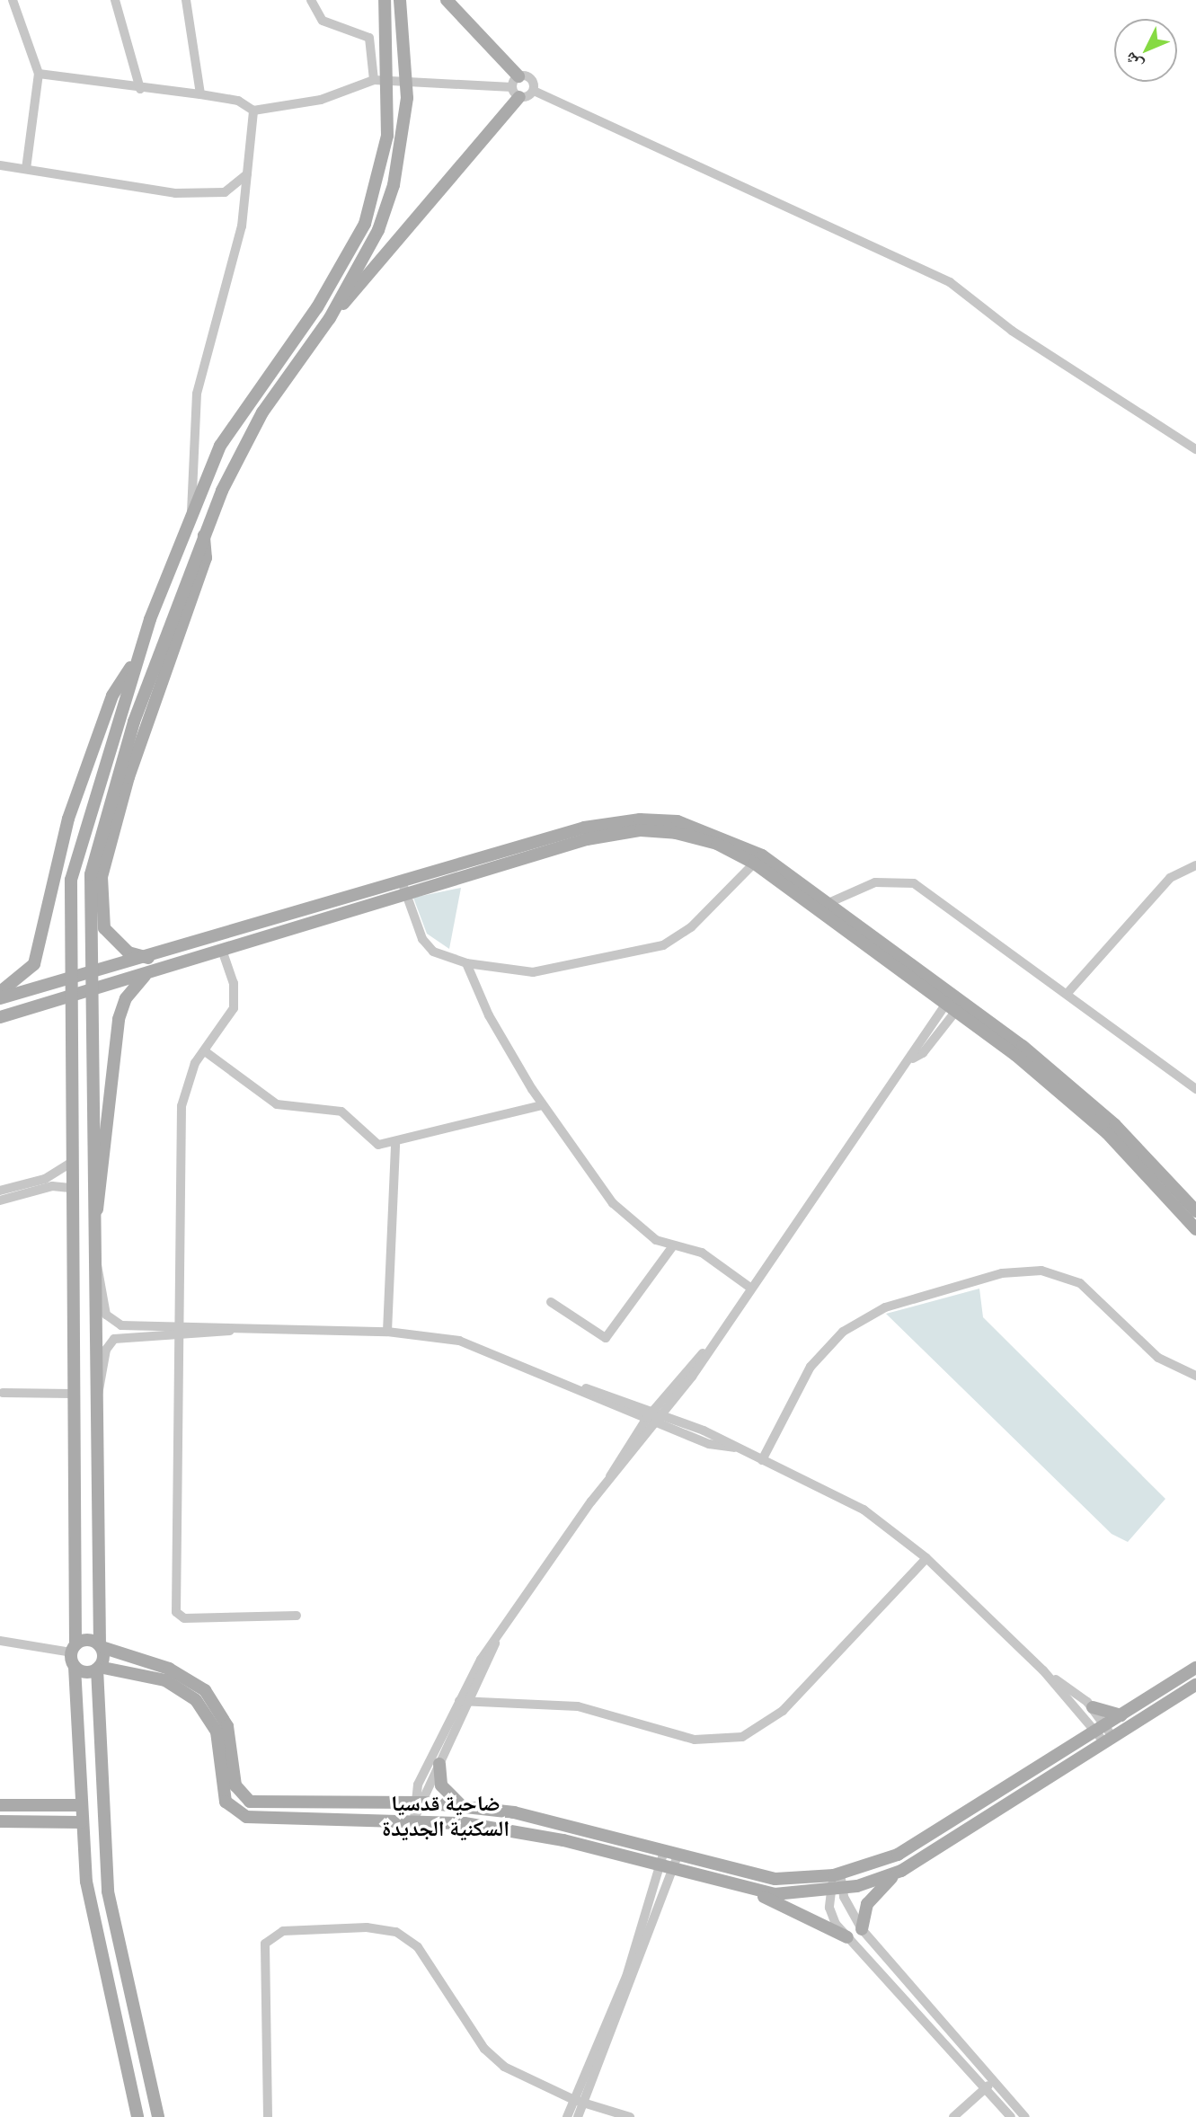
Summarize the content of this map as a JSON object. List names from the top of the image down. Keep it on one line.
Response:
{"districts":["ضاحية قدسيا السكنية الجديدة"],"north":"bottom left"}
